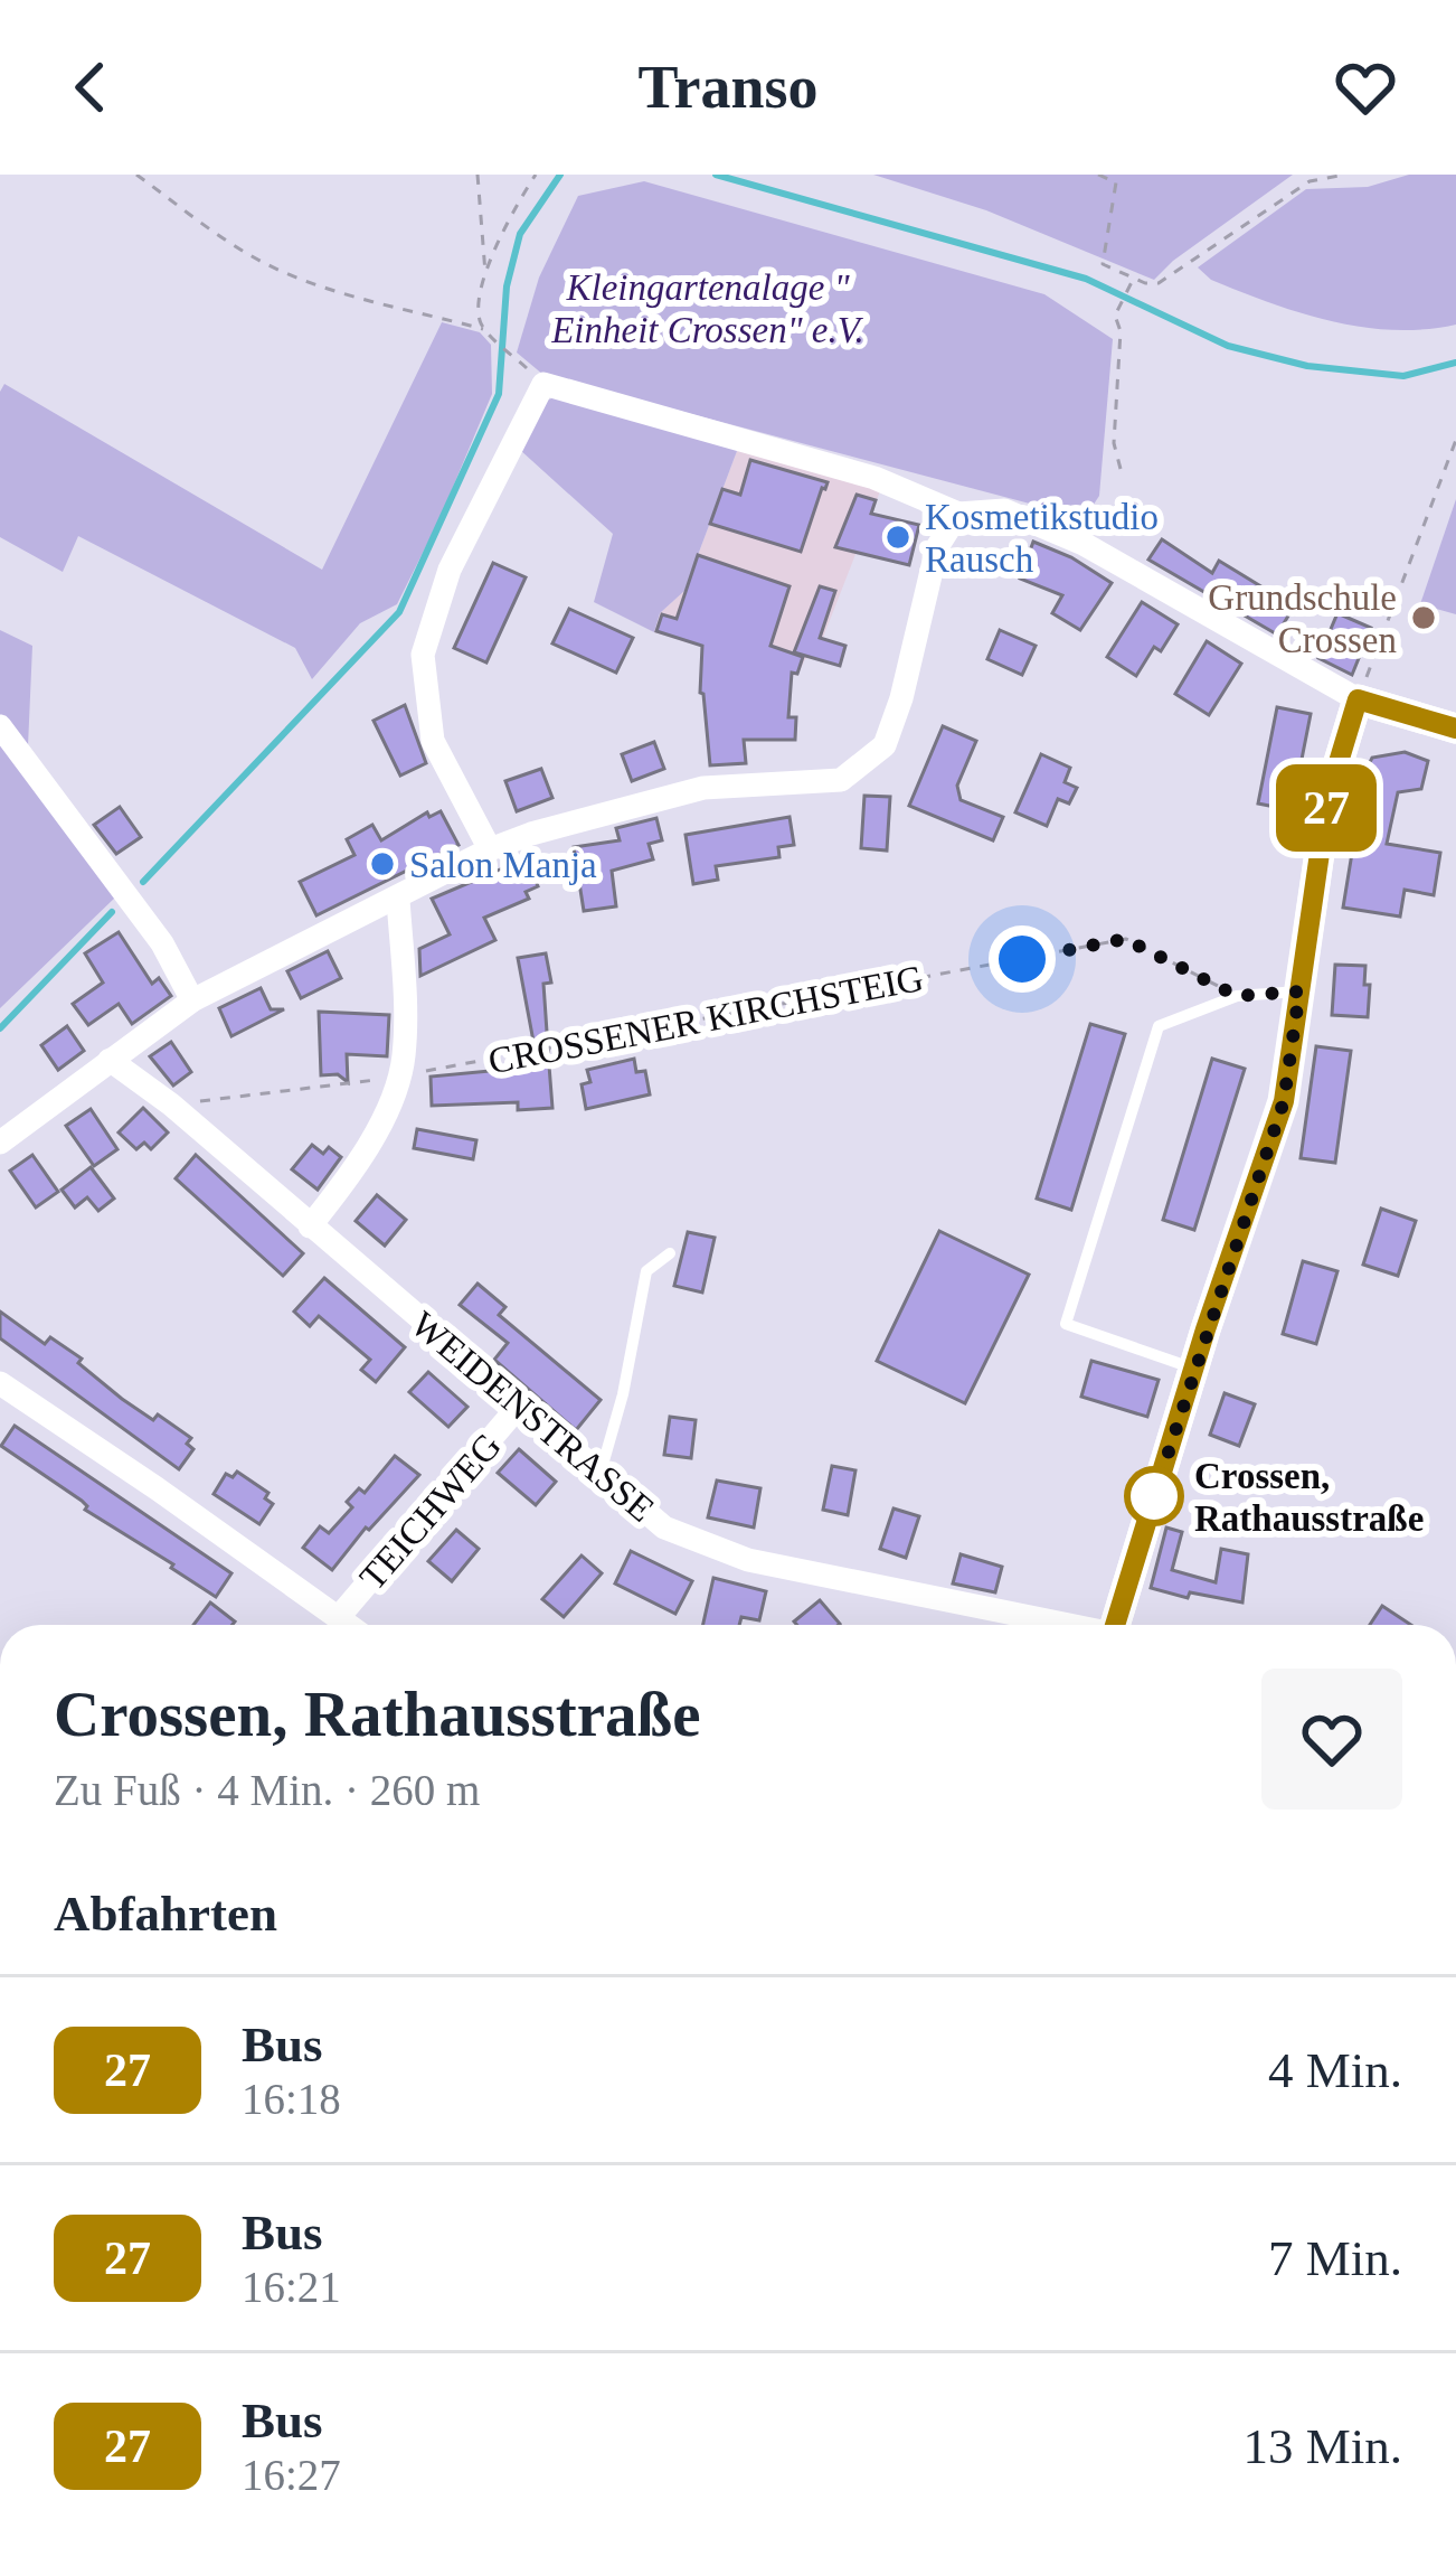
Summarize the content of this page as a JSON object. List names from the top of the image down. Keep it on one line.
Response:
{"streets":{"street":["WEIDENSTRASSE","TEICHWEG"],"path":["CROSSENER KIRCHSTEIG"]},"crossings":[["CROSSENER KIRCHSTEIG","WEIDENSTRASSE"],["WEIDENSTRASSE","TEICHWEG"]],"parks":["Kleingartenalage \" Einheit Crossen\" e.V."],"places":["Kosmetikstudio Rausch","Grundschule Crossen","Salon Manja","Crossen, Rathausstraße"],"lines":["bus line 27"],"page":{"header":"Transo","on_map":"27","heading":[["Crossen, Rathausstraße","Zu Fuß · 4 Min. · 260 m"],"Abfahrten"],"list":[{"mark":"27","name":"Bus","note":"16:18","value":"4 Min."},{"mark":"27","name":"Bus","note":"16:21","value":"7 Min."},{"mark":"27","name":"Bus","note":"16:27","value":"13 Min."}]}}
